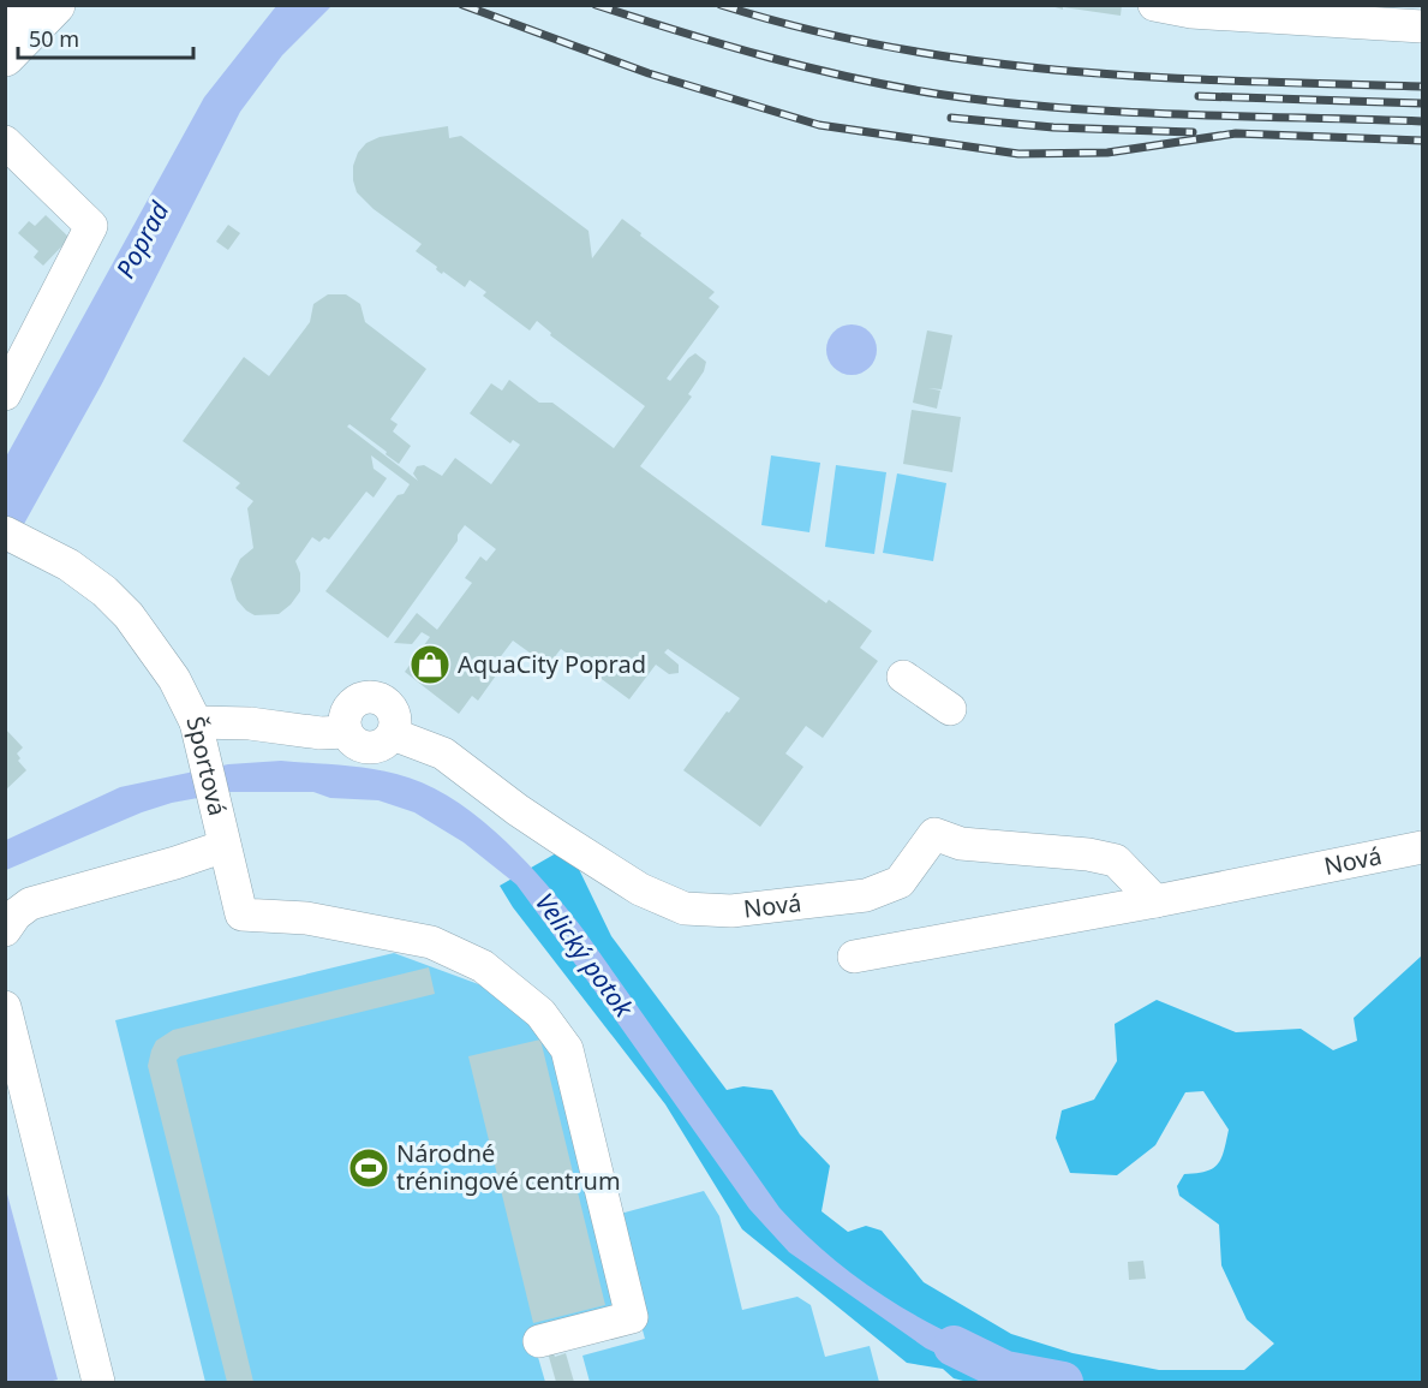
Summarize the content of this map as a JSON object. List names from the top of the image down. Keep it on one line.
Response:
{"streets":{"street":["Športová","Nová"]},"crossings":[["Športová","Nová"]],"water":["Poprad","Velický potok"],"places":{"shop":["AquaCity Poprad"],"sports":["Národné tréningové centrum"]},"scale_bar":"50 m"}
